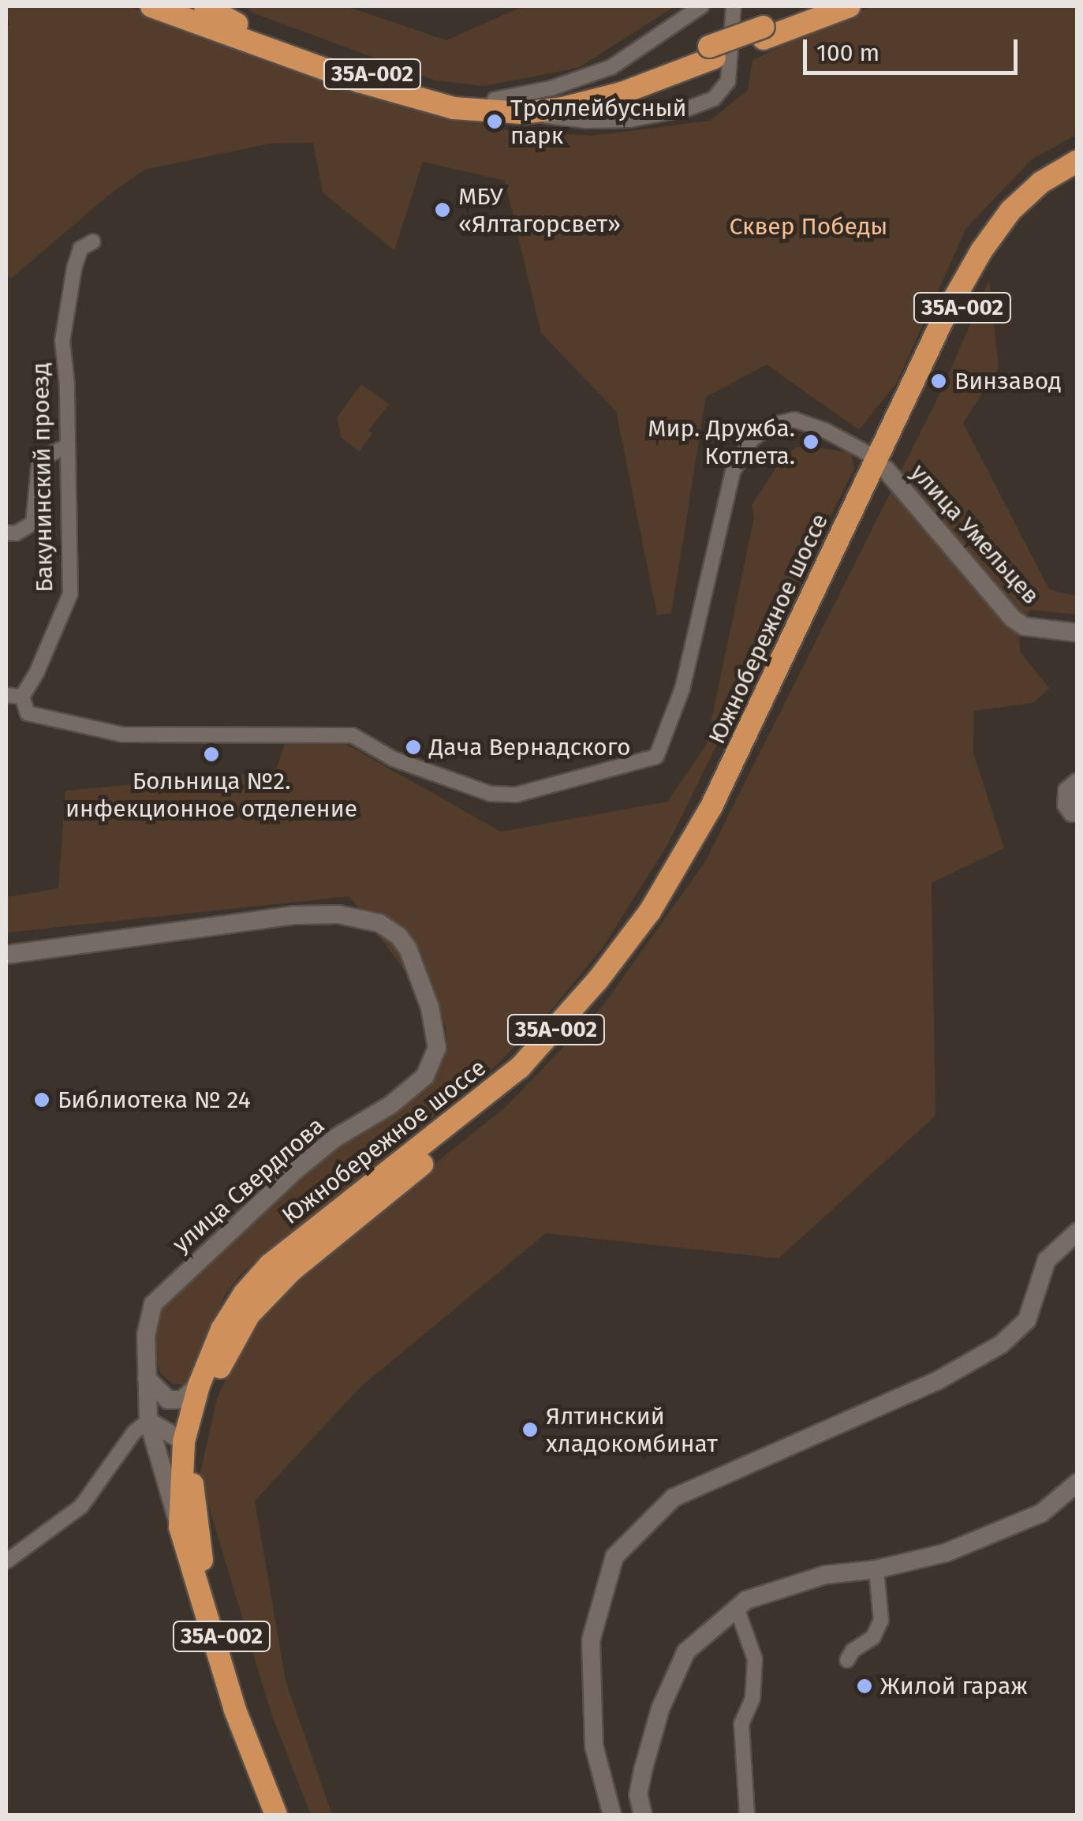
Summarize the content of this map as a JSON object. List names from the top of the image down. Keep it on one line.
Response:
{"streets":{"highway":["35А-002","Южнобережное шоссе"],"main road":["улица Умельцев","улица Свердлова"],"street":["Бакунинский проезд"]},"crossings":[["улица Умельцев","Южнобережное шоссе"],["Южнобережное шоссе","улица Свердлова"]],"parks":["Сквер Победы"],"places":["Троллейбусный парк","МБУ «Ялтагорсвет»","Винзавод","Мир. Дружба. Котлета.","Дача Вернадского","Больница №2. инфекционное отделение","Библиотека № 24","Ялтинский хладокомбинат","Жилой гараж"],"scale_bar":"100 m"}
